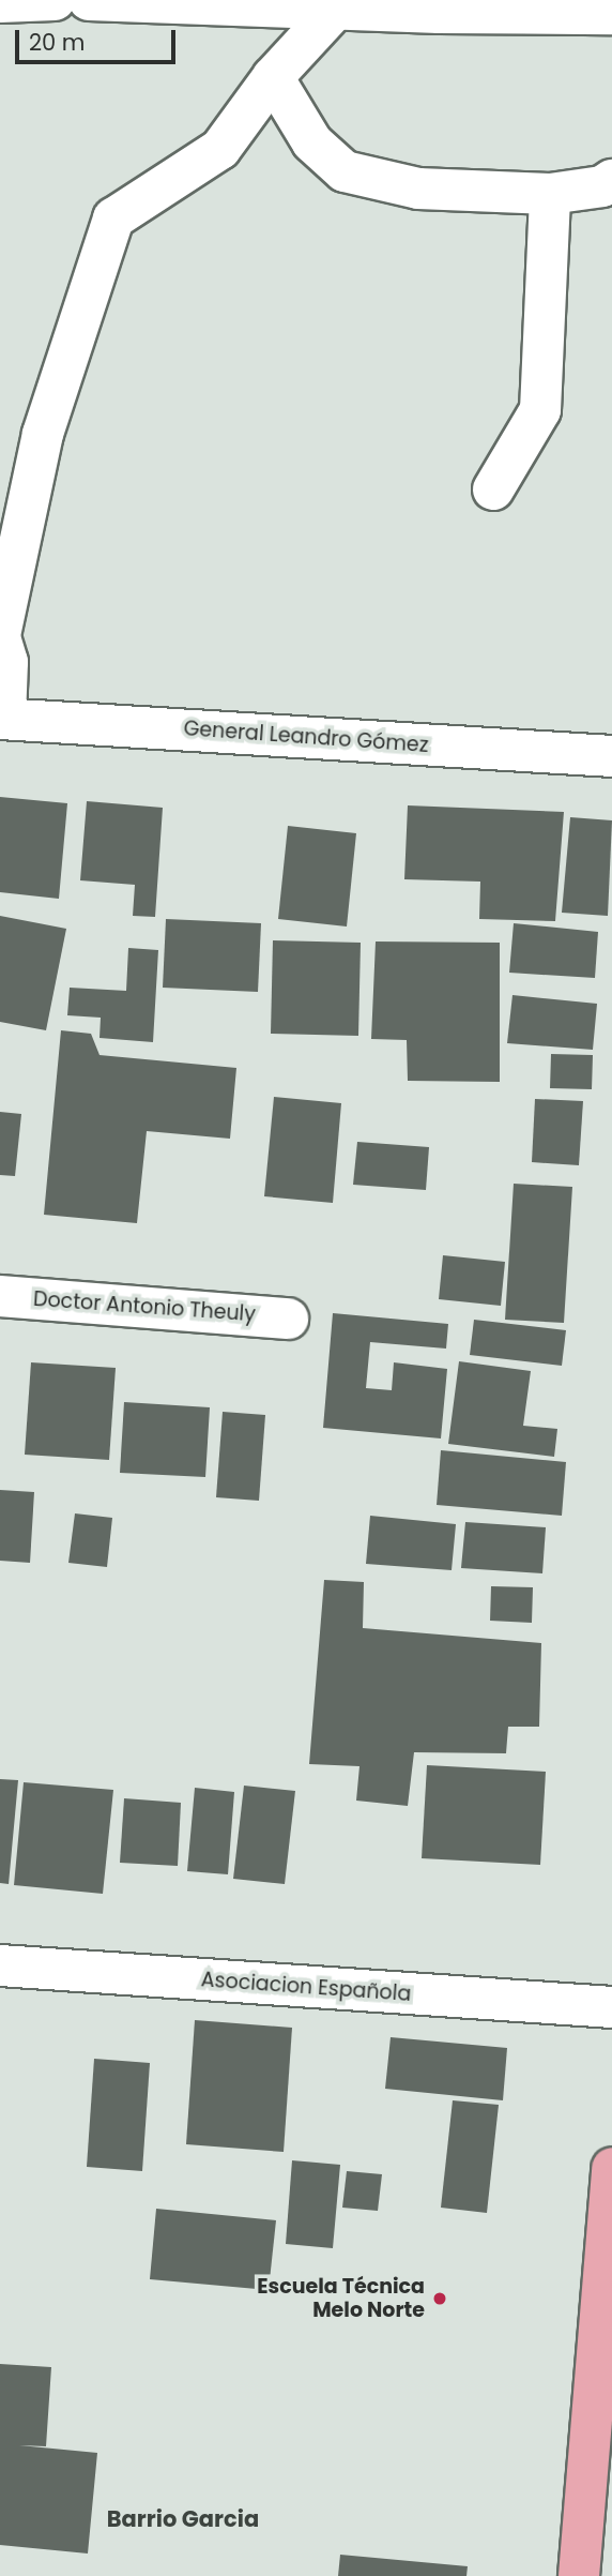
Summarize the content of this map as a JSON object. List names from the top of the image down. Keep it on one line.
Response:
{"streets":{"street":["General Leandro Gómez","Doctor Antonio Theuly","Asociacion Española"]},"districts":["Barrio Garcia"],"places":["Escuela Técnica Melo Norte"],"scale_bar":"20 m"}
